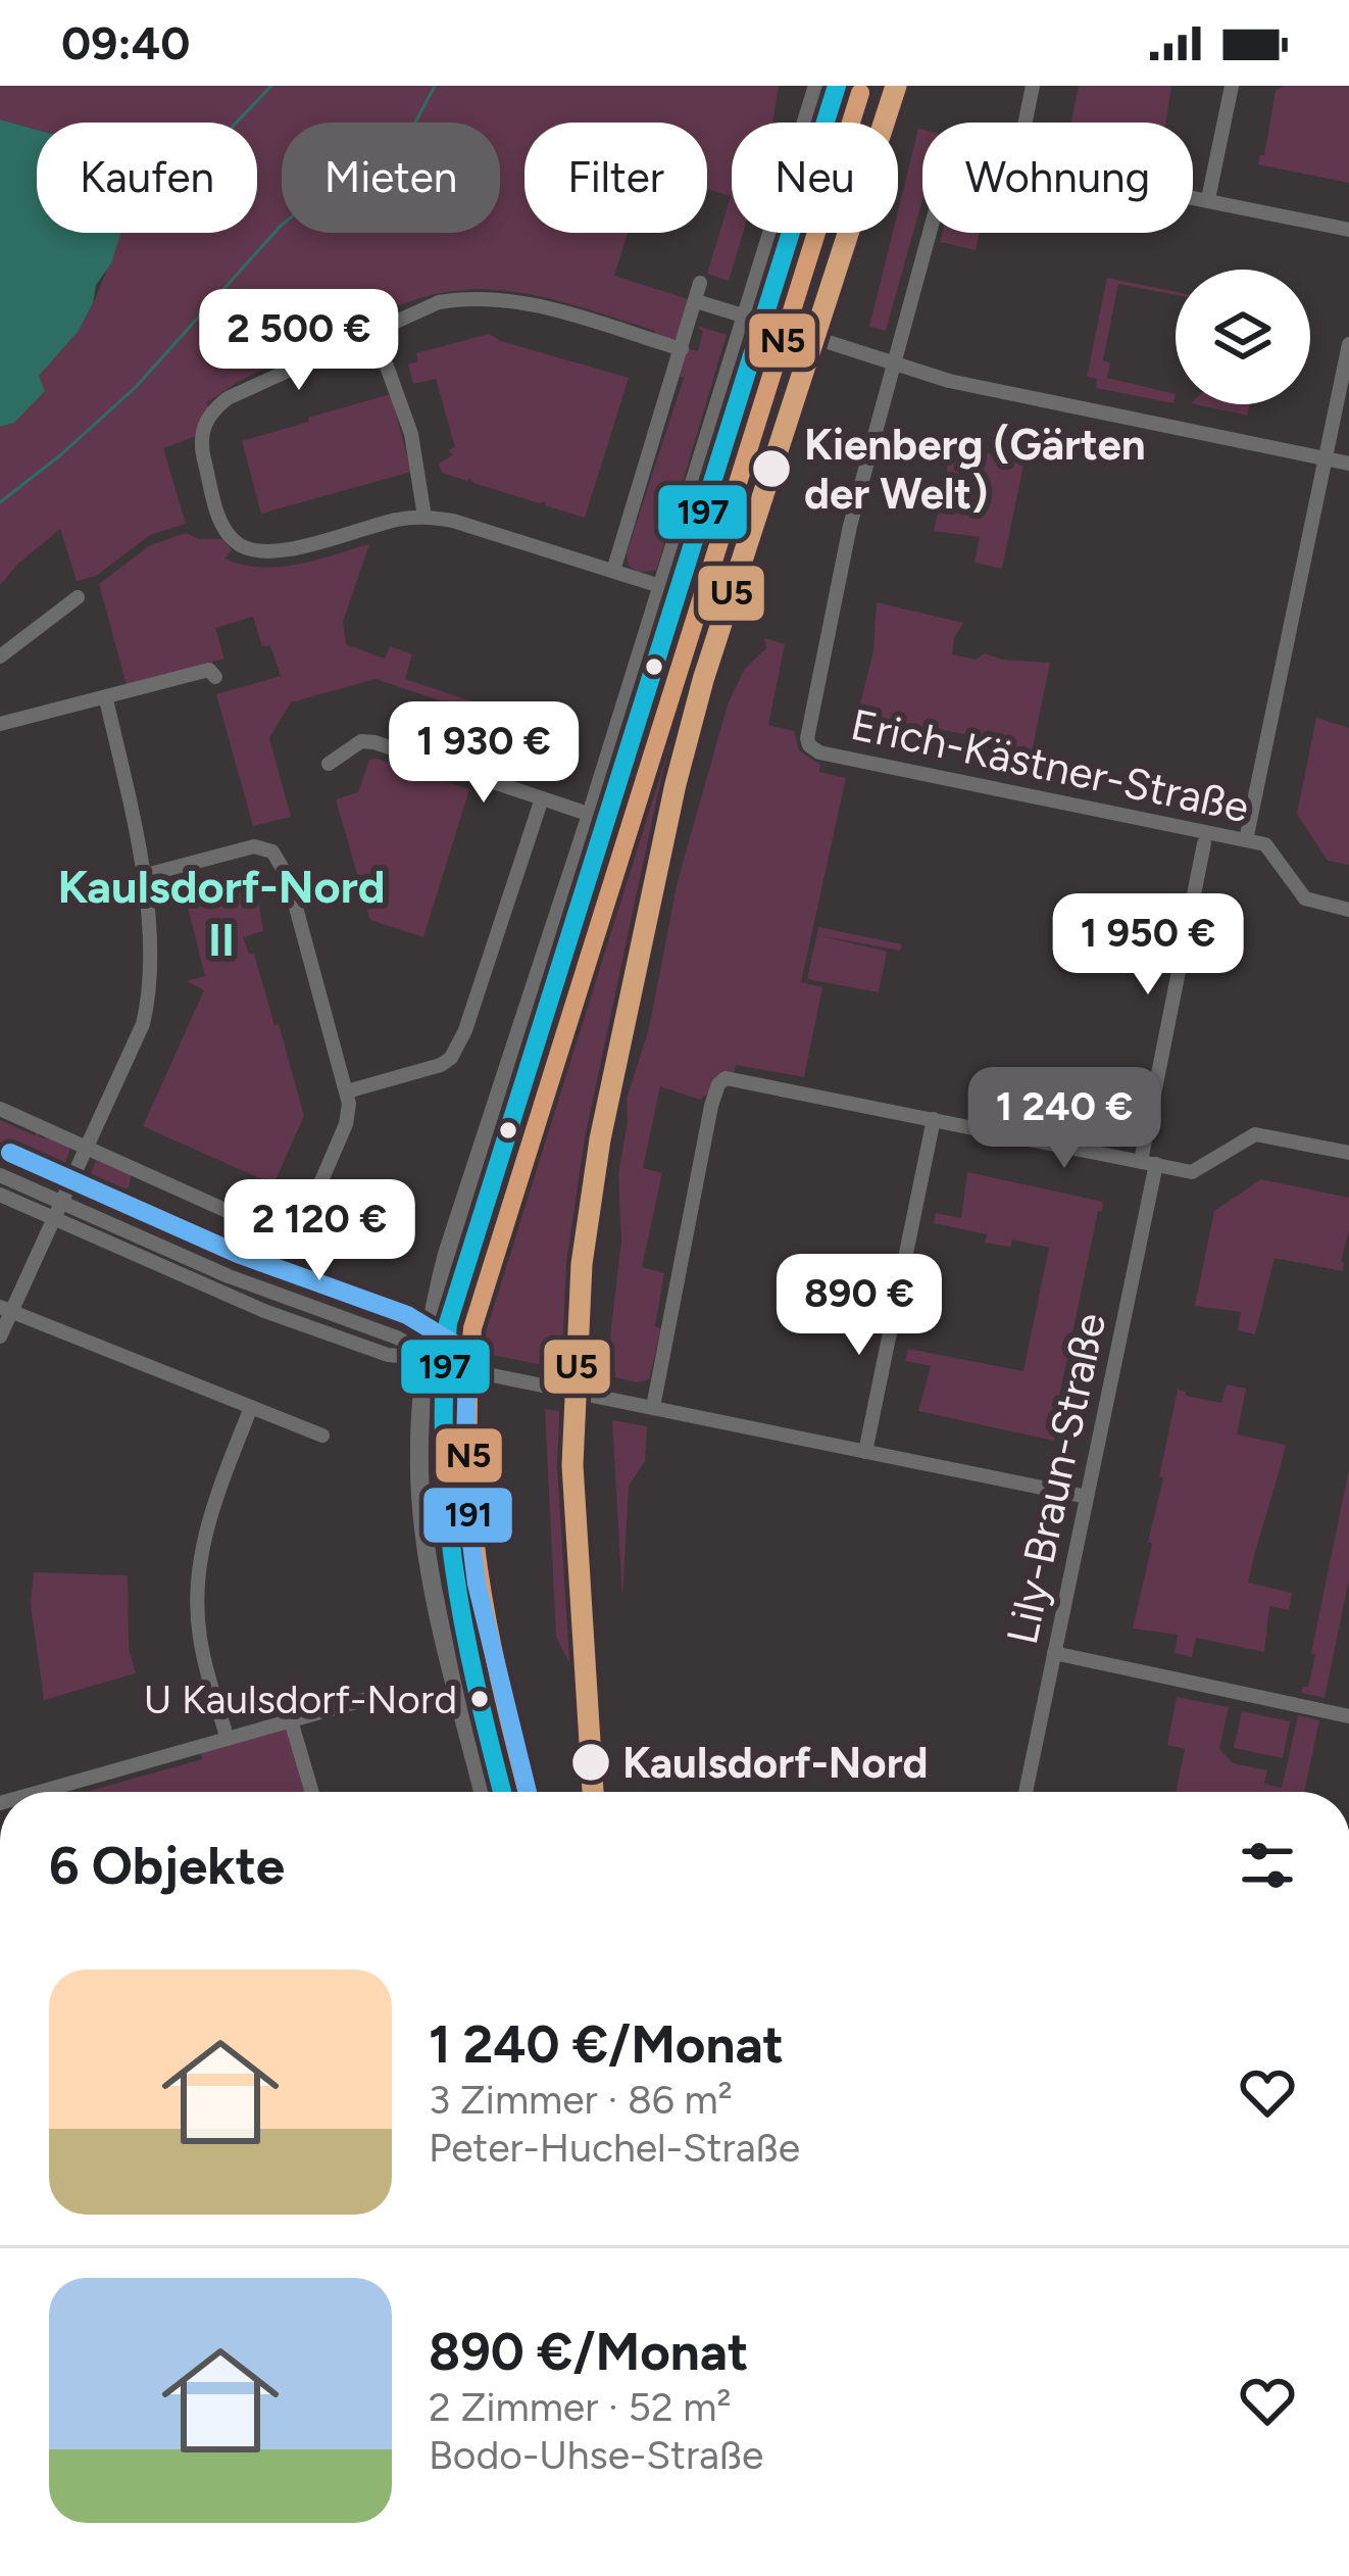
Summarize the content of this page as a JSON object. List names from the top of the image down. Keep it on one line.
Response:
{"streets":{"street":["Erich-Kästner-Straße","Lily-Braun-Straße"]},"crossings":[["Erich-Kästner-Straße","Lily-Braun-Straße"]],"districts":["Kaulsdorf-Nord II"],"places":["Kienberg (Gärten der Welt)","U Kaulsdorf-Nord","Kaulsdorf-Nord"],"lines":["transit line U5","transit line 197","transit line N5","transit line 191"],"page":{"status":"09:40","chip":["Kaufen","Mieten","Filter","Neu","Wohnung"],"price":["2 500 €","1 930 €","1 950 €","1 240 €","2 120 €","890 €"],"heading":"6 Objekte","list":[{"name":"1 240 €/Monat","note":"3 Zimmer · 86 m² · Peter-Huchel-Straße"},{"name":"890 €/Monat","note":"2 Zimmer · 52 m² · Bodo-Uhse-Straße"}]}}
